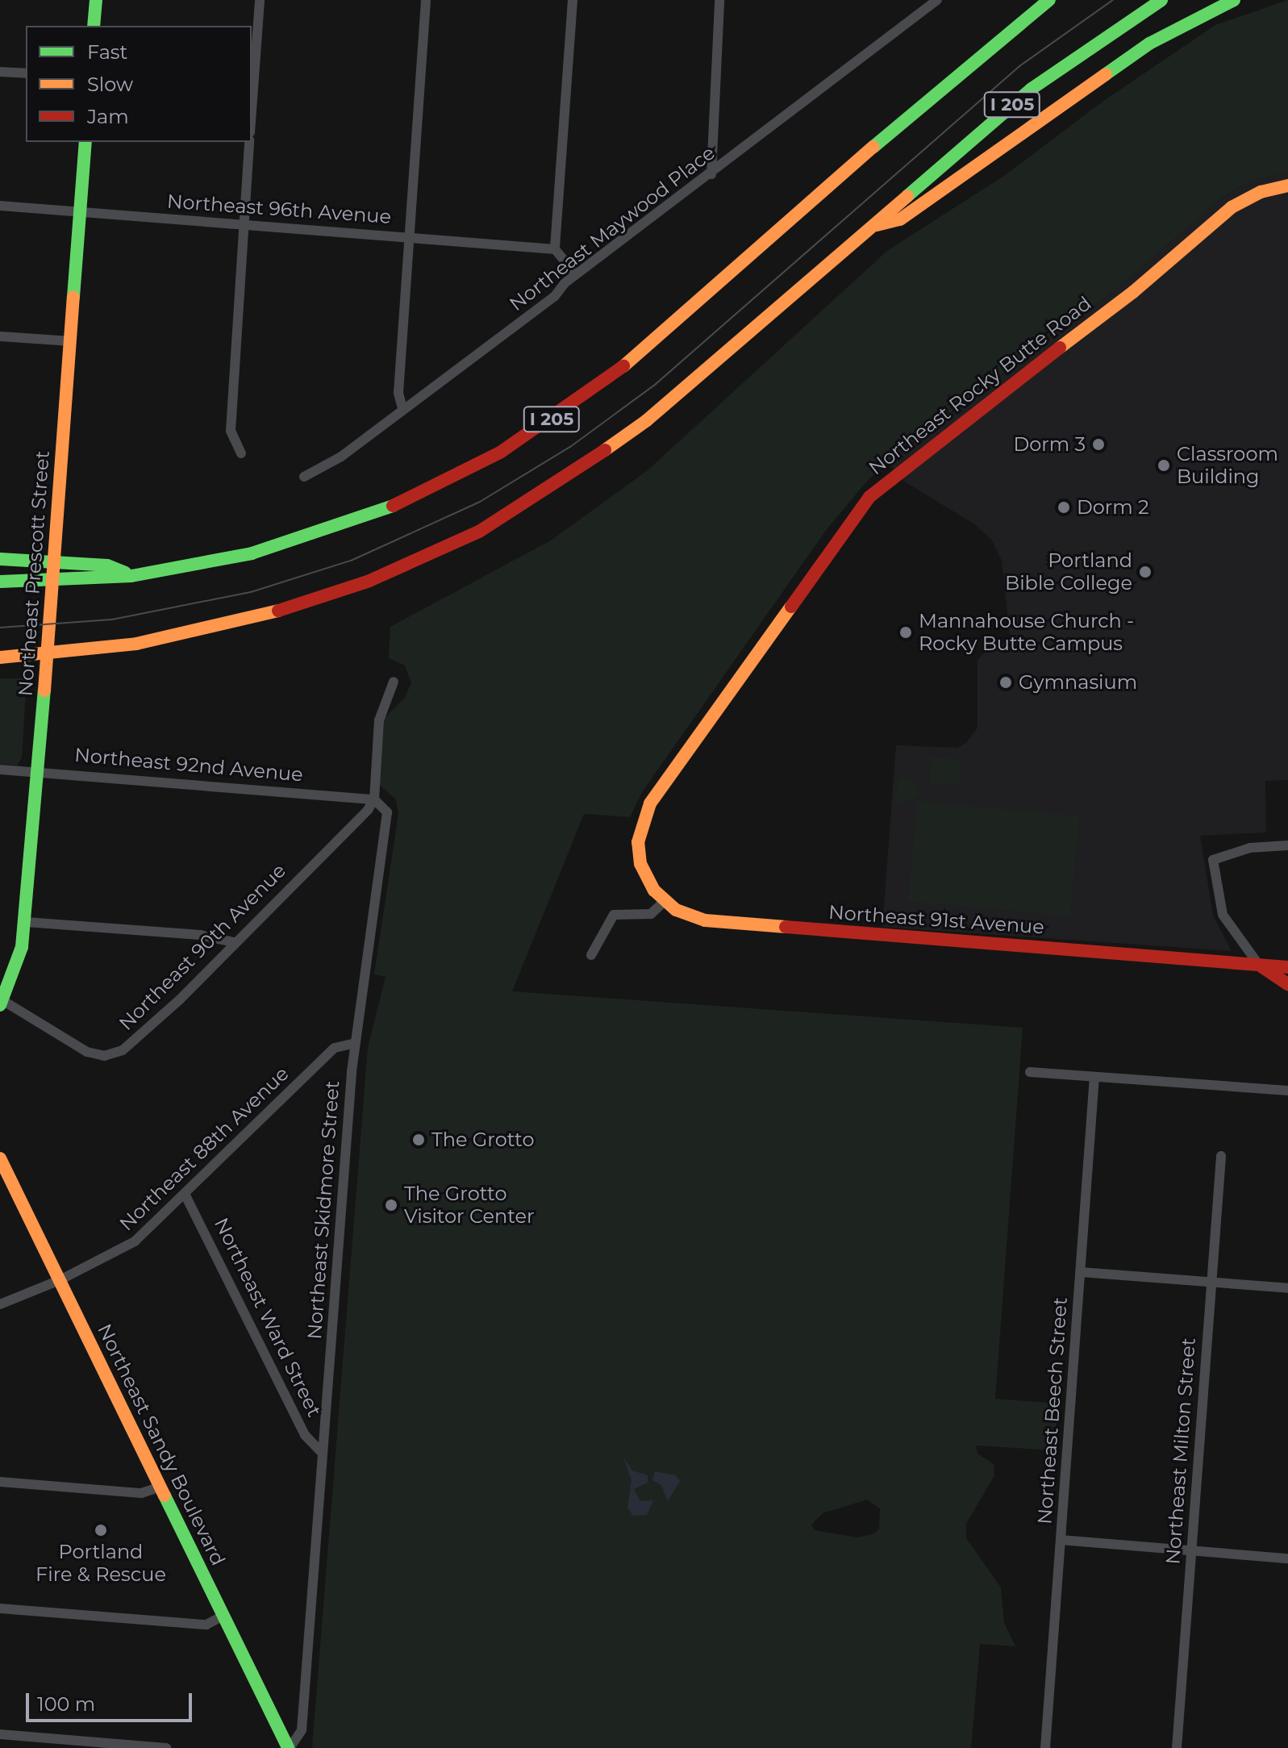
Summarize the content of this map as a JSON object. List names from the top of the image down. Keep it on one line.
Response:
{"streets":{"main road":["I 205","Northeast Rocky Butte Road","Northeast Prescott Street","Northeast 91st Avenue","Northeast Sandy Boulevard"],"street":["Northeast 96th Avenue","Northeast Maywood Place","Northeast 92nd Avenue","Northeast 90th Avenue","Northeast 88th Avenue","Northeast Skidmore Street","Northeast Ward Street","Northeast Beech Street","Northeast Milton Street"]},"crossings":[["Northeast 96th Avenue","Northeast Prescott Street"],["Northeast Rocky Butte Road","Northeast 91st Avenue"],["Northeast Prescott Street","Northeast 92nd Avenue"],["Northeast Prescott Street","Northeast 90th Avenue"],["Northeast 92nd Avenue","Northeast 90th Avenue"],["Northeast 92nd Avenue","Northeast Skidmore Street"],["Northeast 90th Avenue","Northeast Skidmore Street"],["Northeast 88th Avenue","Northeast Skidmore Street"],["Northeast 88th Avenue","Northeast Ward Street"],["Northeast 88th Avenue","Northeast Sandy Boulevard"],["Northeast Skidmore Street","Northeast Ward Street"],["Northeast Skidmore Street","Northeast Sandy Boulevard"]],"places":["Dorm 3","Classroom Building","Dorm 2","Portland Bible College","Mannahouse Church - Rocky Butte Campus","Gymnasium","The Grotto","The Grotto Visitor Center","Portland Fire & Rescue"],"legend":["Fast","Slow","Jam"],"scale_bar":"100 m"}
